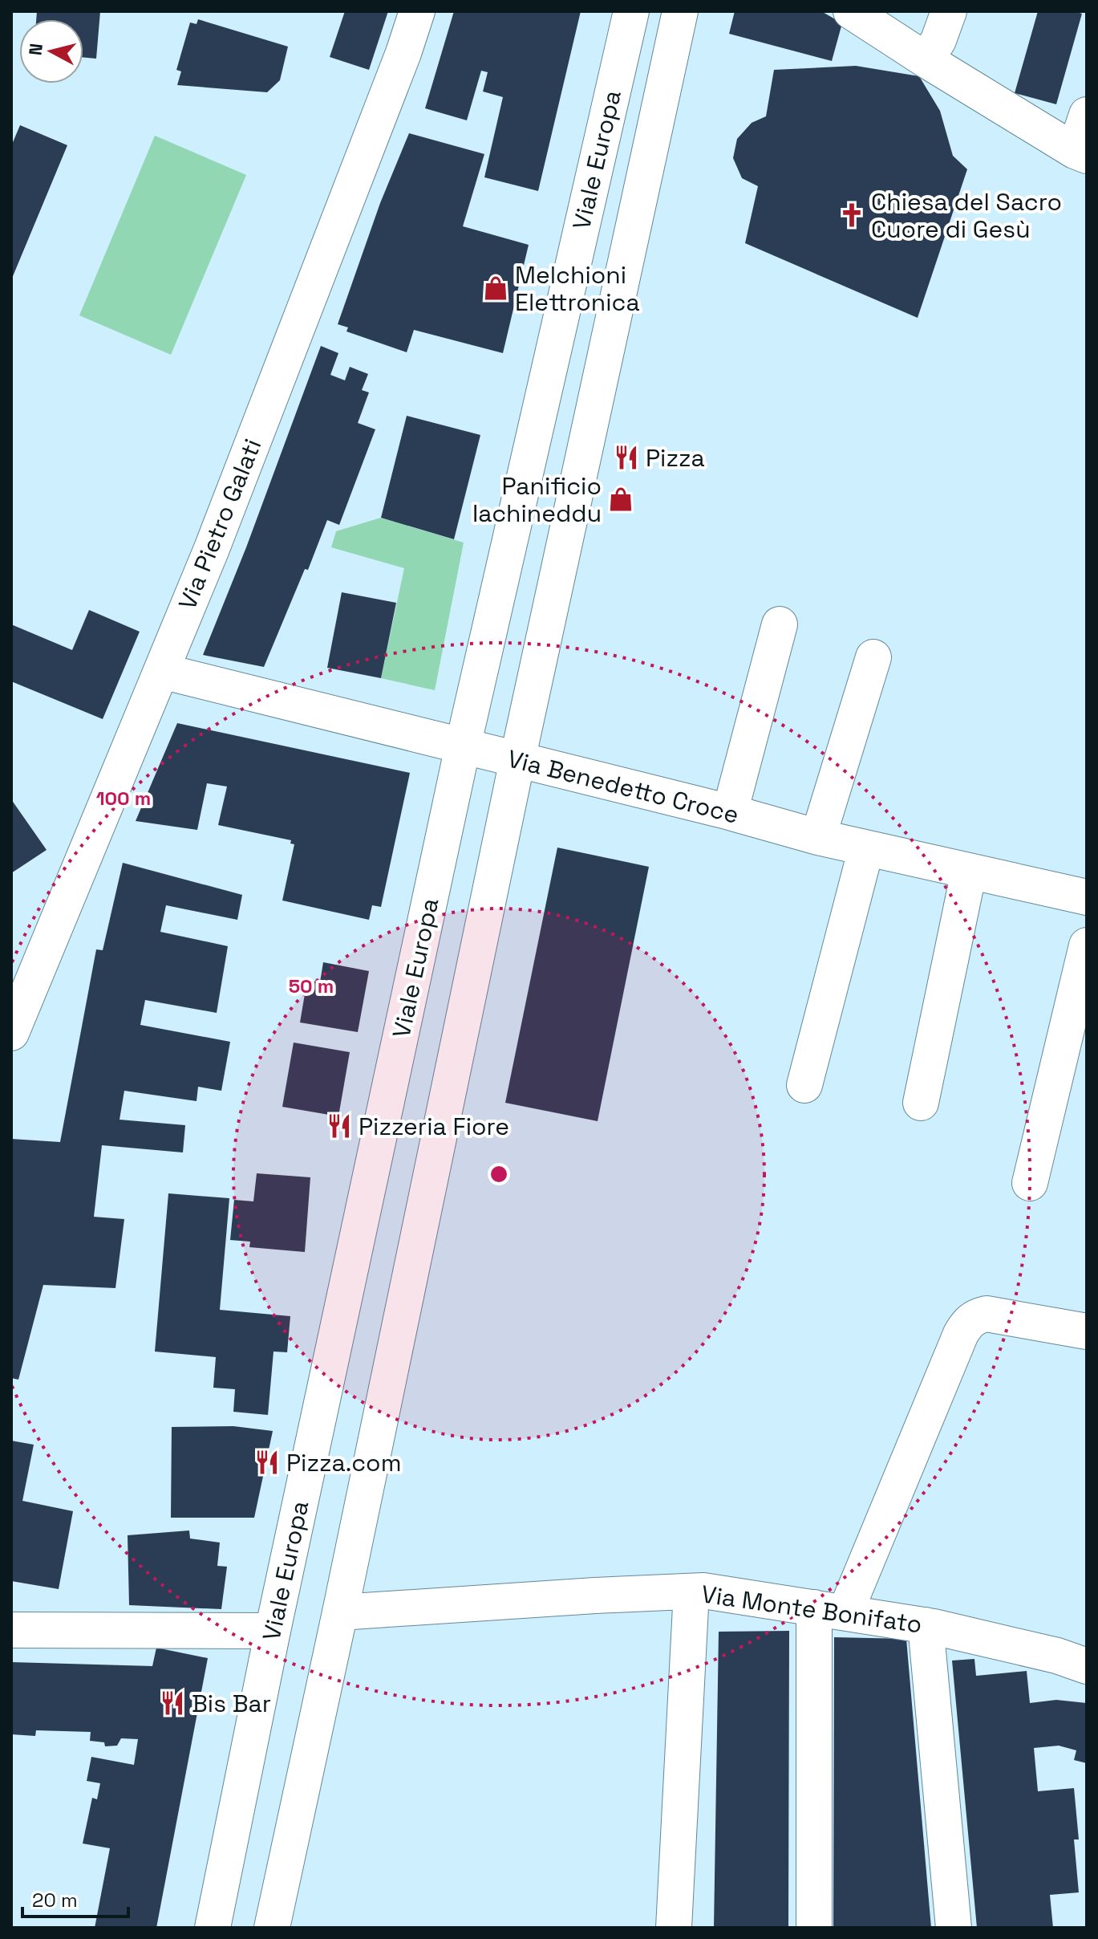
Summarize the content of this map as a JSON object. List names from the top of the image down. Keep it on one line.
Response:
{"streets":{"street":["Viale Europa","Via Pietro Galati","Via Benedetto Croce","Via Monte Bonifato"]},"crossings":[["Viale Europa","Via Benedetto Croce"],["Viale Europa","Via Monte Bonifato"],["Via Pietro Galati","Via Benedetto Croce"]],"places":{"church":["Chiesa del Sacro Cuore di Gesù"],"shop":["Melchioni Elettronica","Panificio Iachineddu"],"restaurant":["Pizza","Pizzeria Fiore","Pizza.com","Bis Bar"]},"scale_bar":"20 m","north":"left","rings":["100 m","50 m"]}
